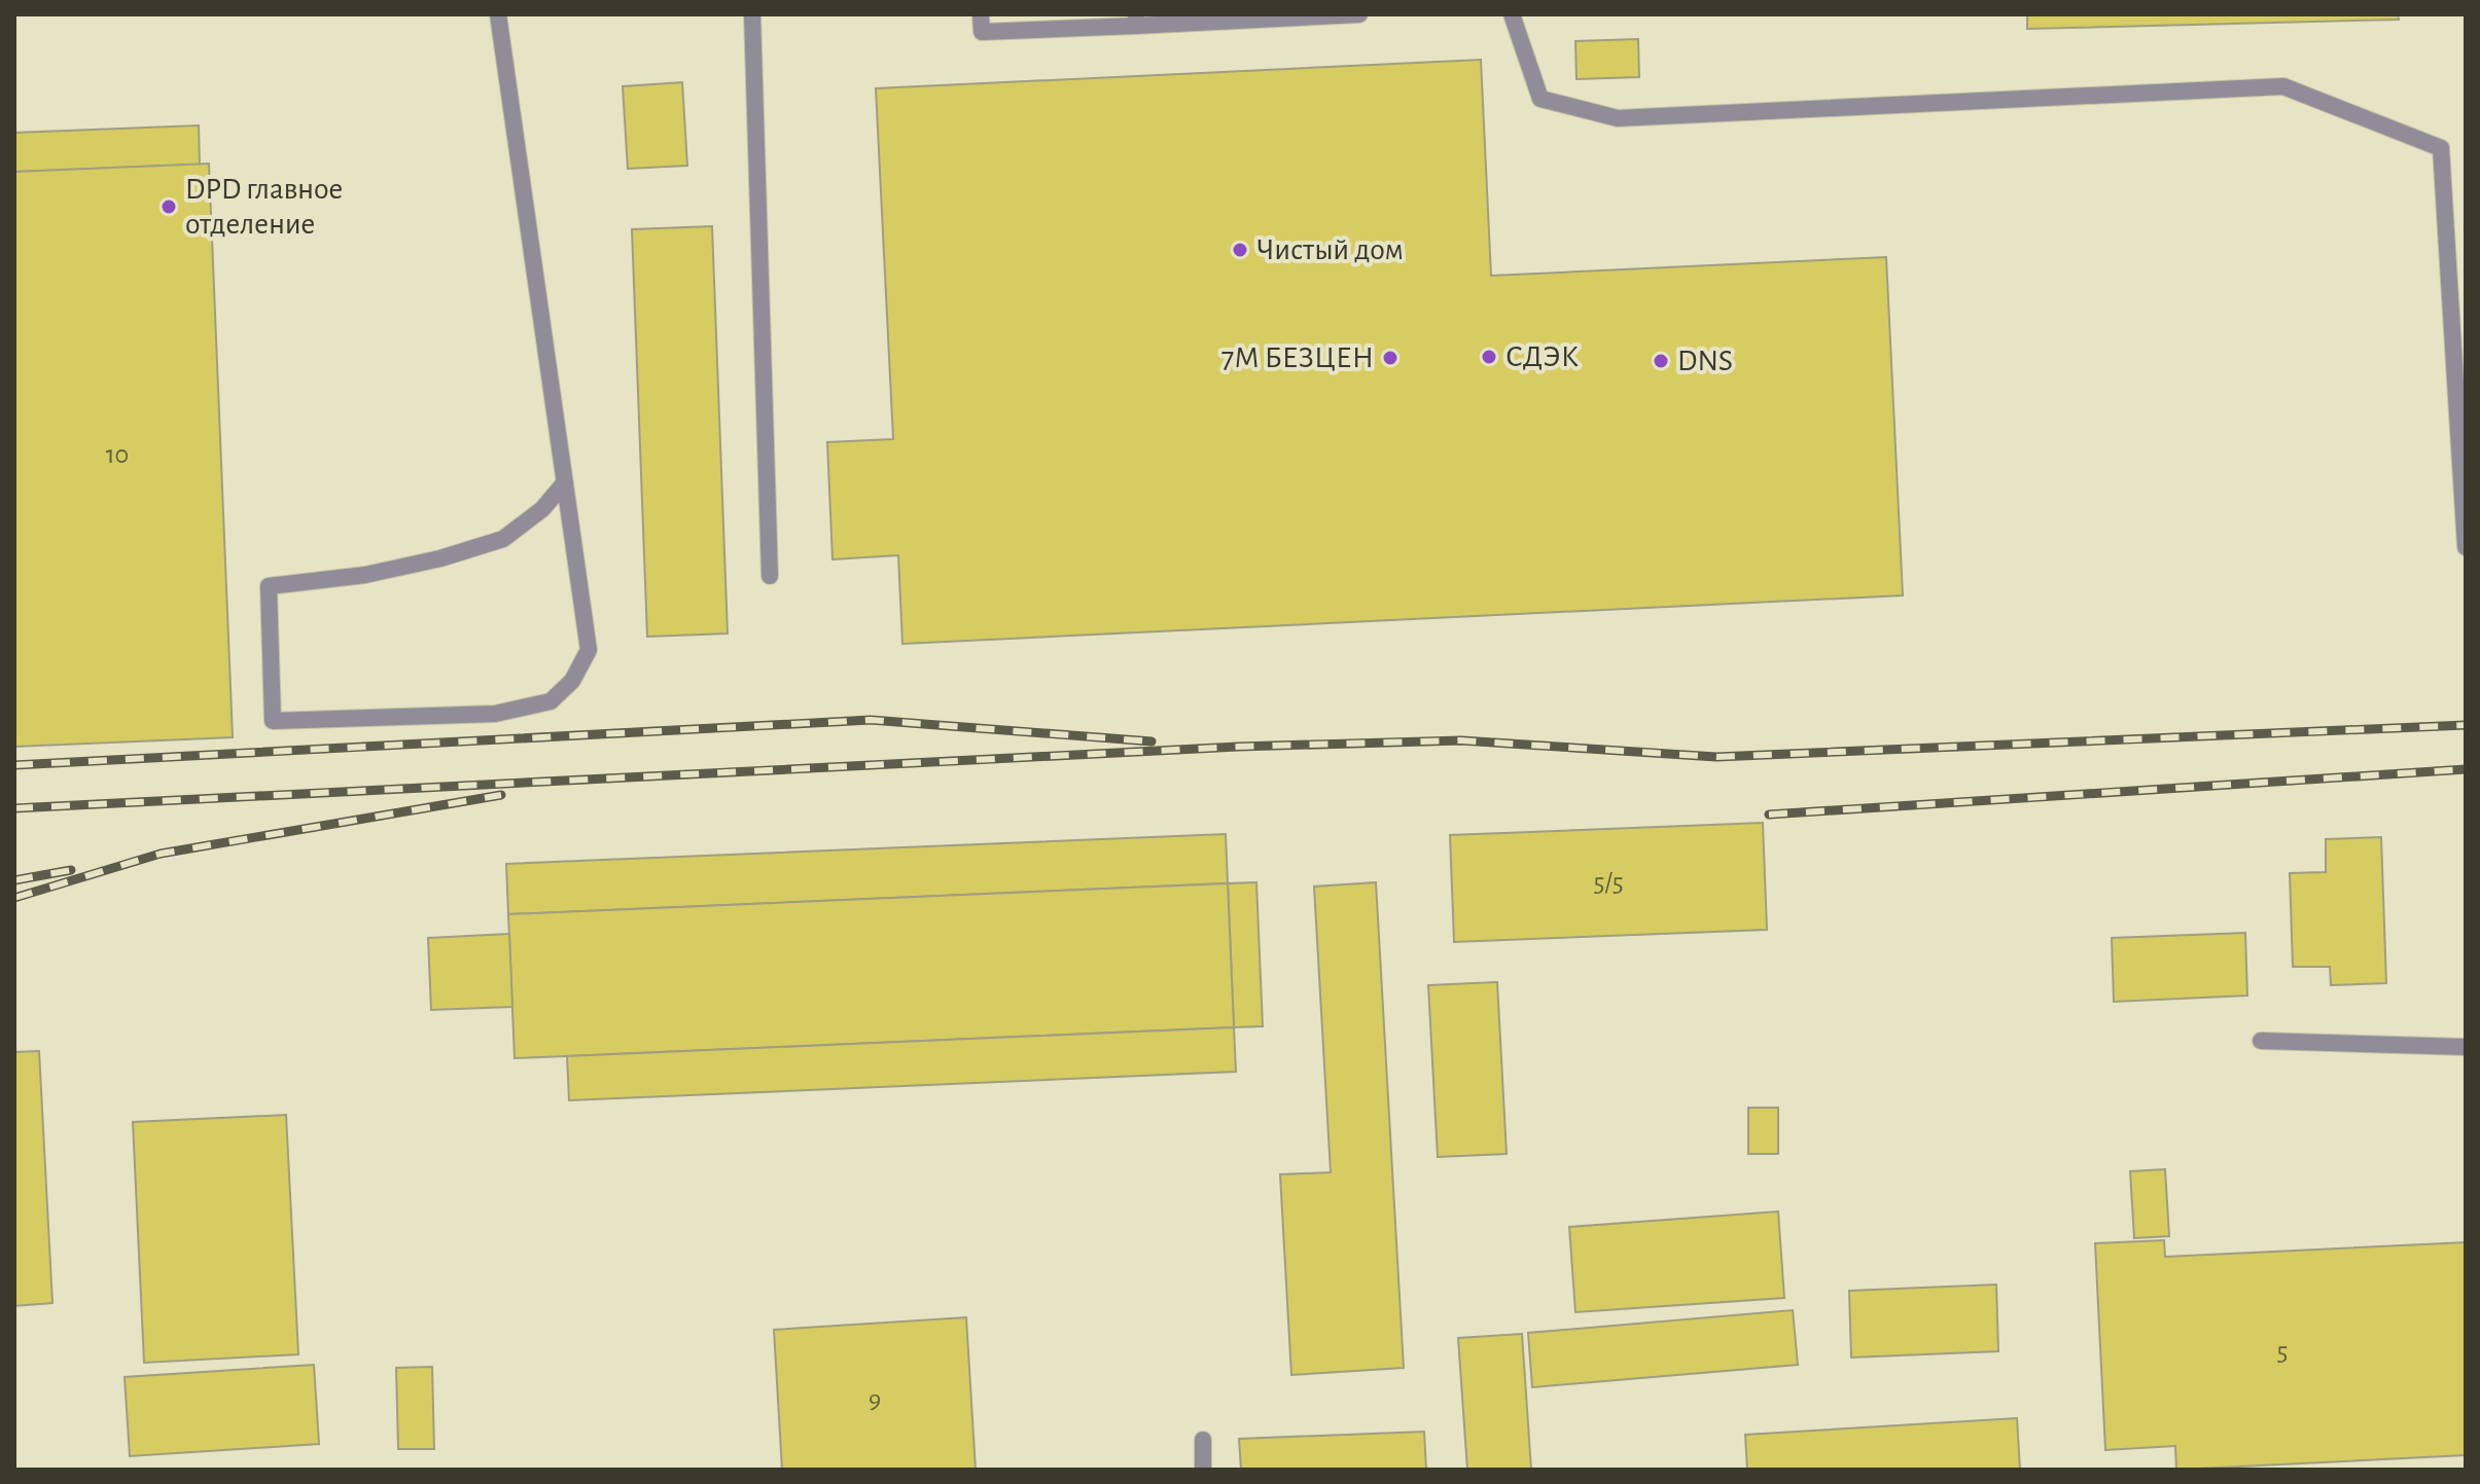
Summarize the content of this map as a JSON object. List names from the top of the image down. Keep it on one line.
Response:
{"places":["DPD главное отделение","Чистый дом","СДЭК","7М БЕЗЦЕН","DNS"],"house_numbers":["10","5/5","5","9"]}
